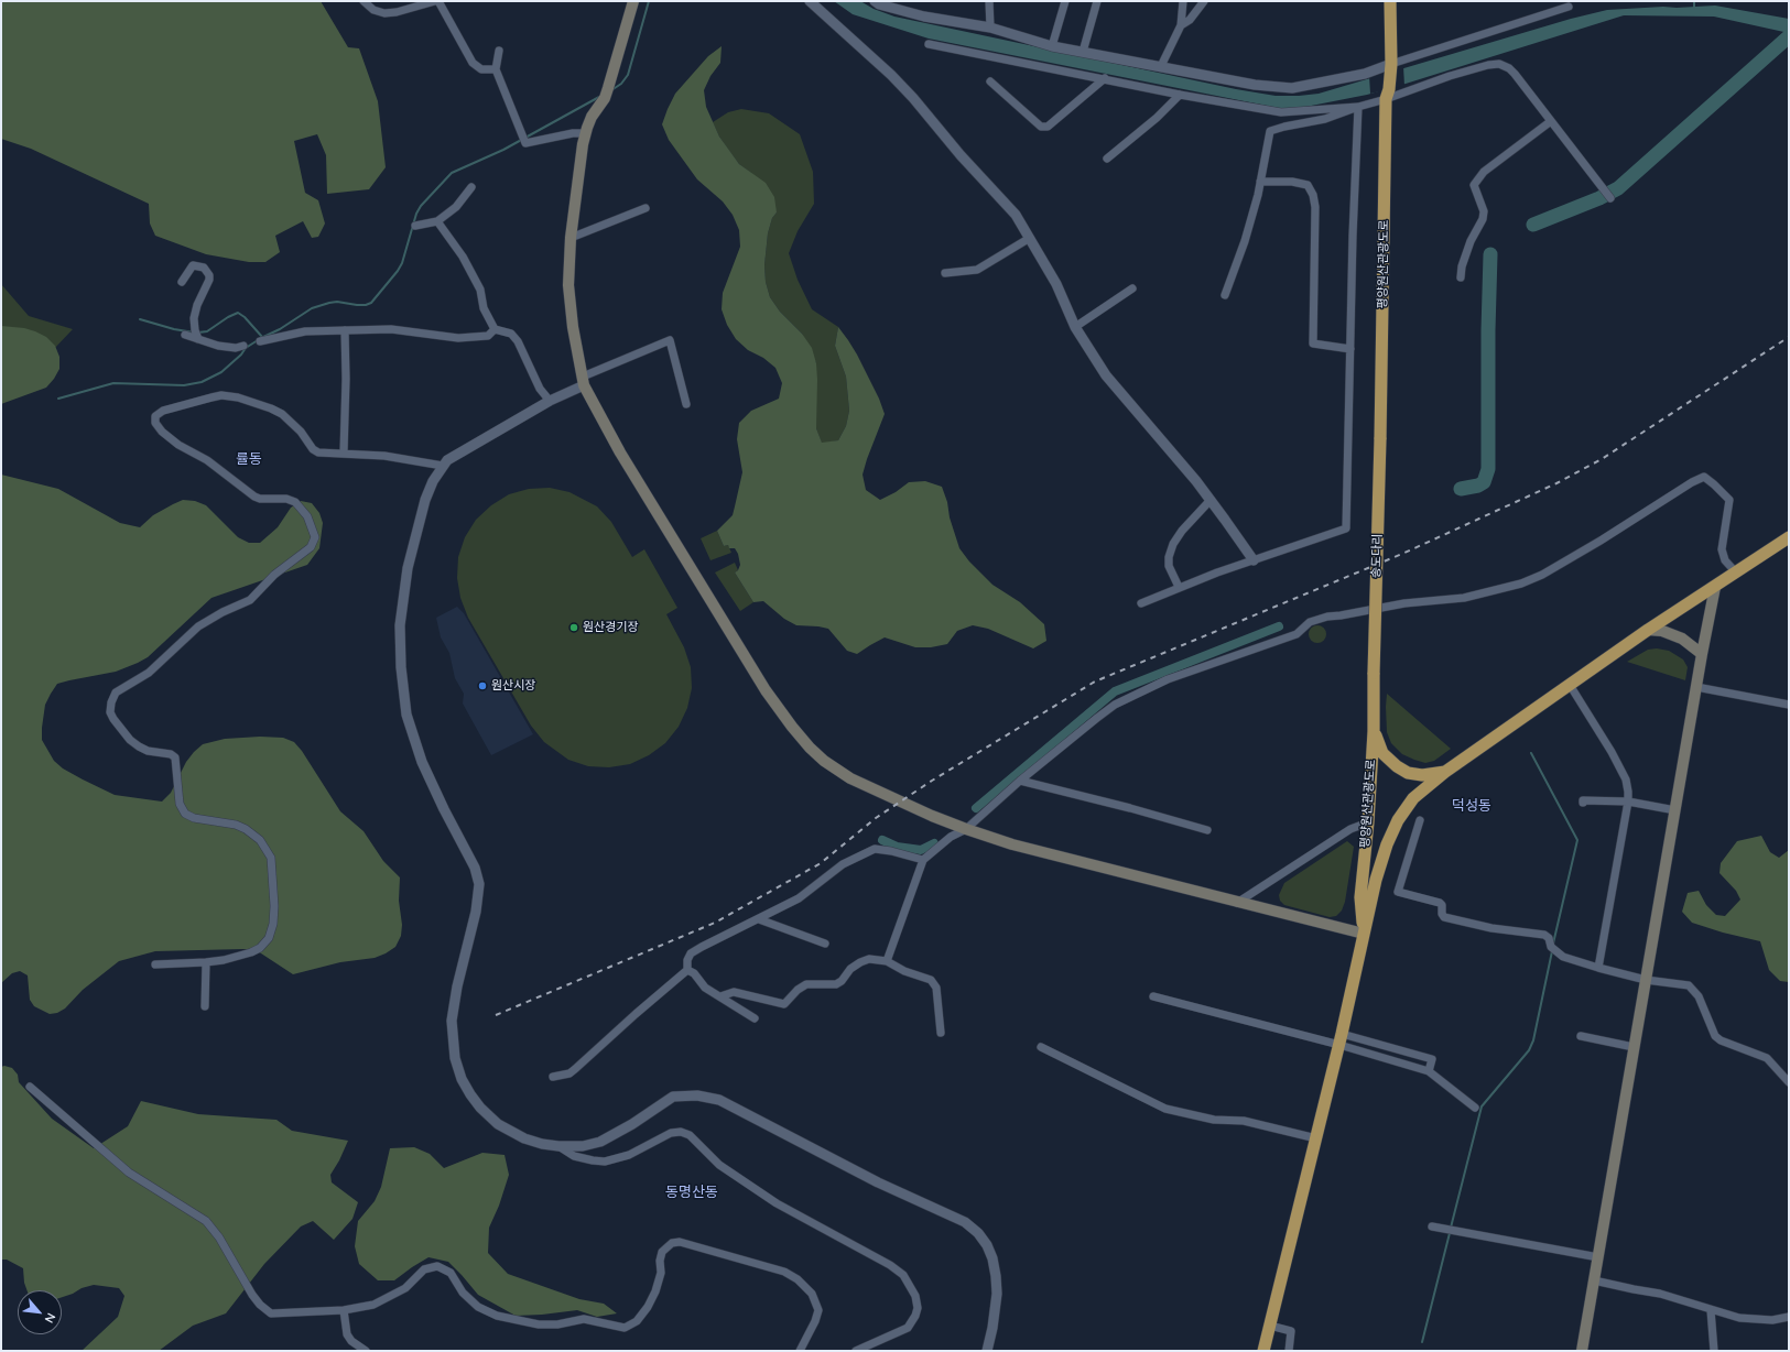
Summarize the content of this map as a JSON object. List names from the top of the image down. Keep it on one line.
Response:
{"streets":{"highway":["평양원산관광도로","송도다리"]},"crossings":[["평양원산관광도로","송도다리"]],"districts":["률동","덕성동","동명산동"],"places":["원산경기장","원산시장"],"north":"bottom right"}
